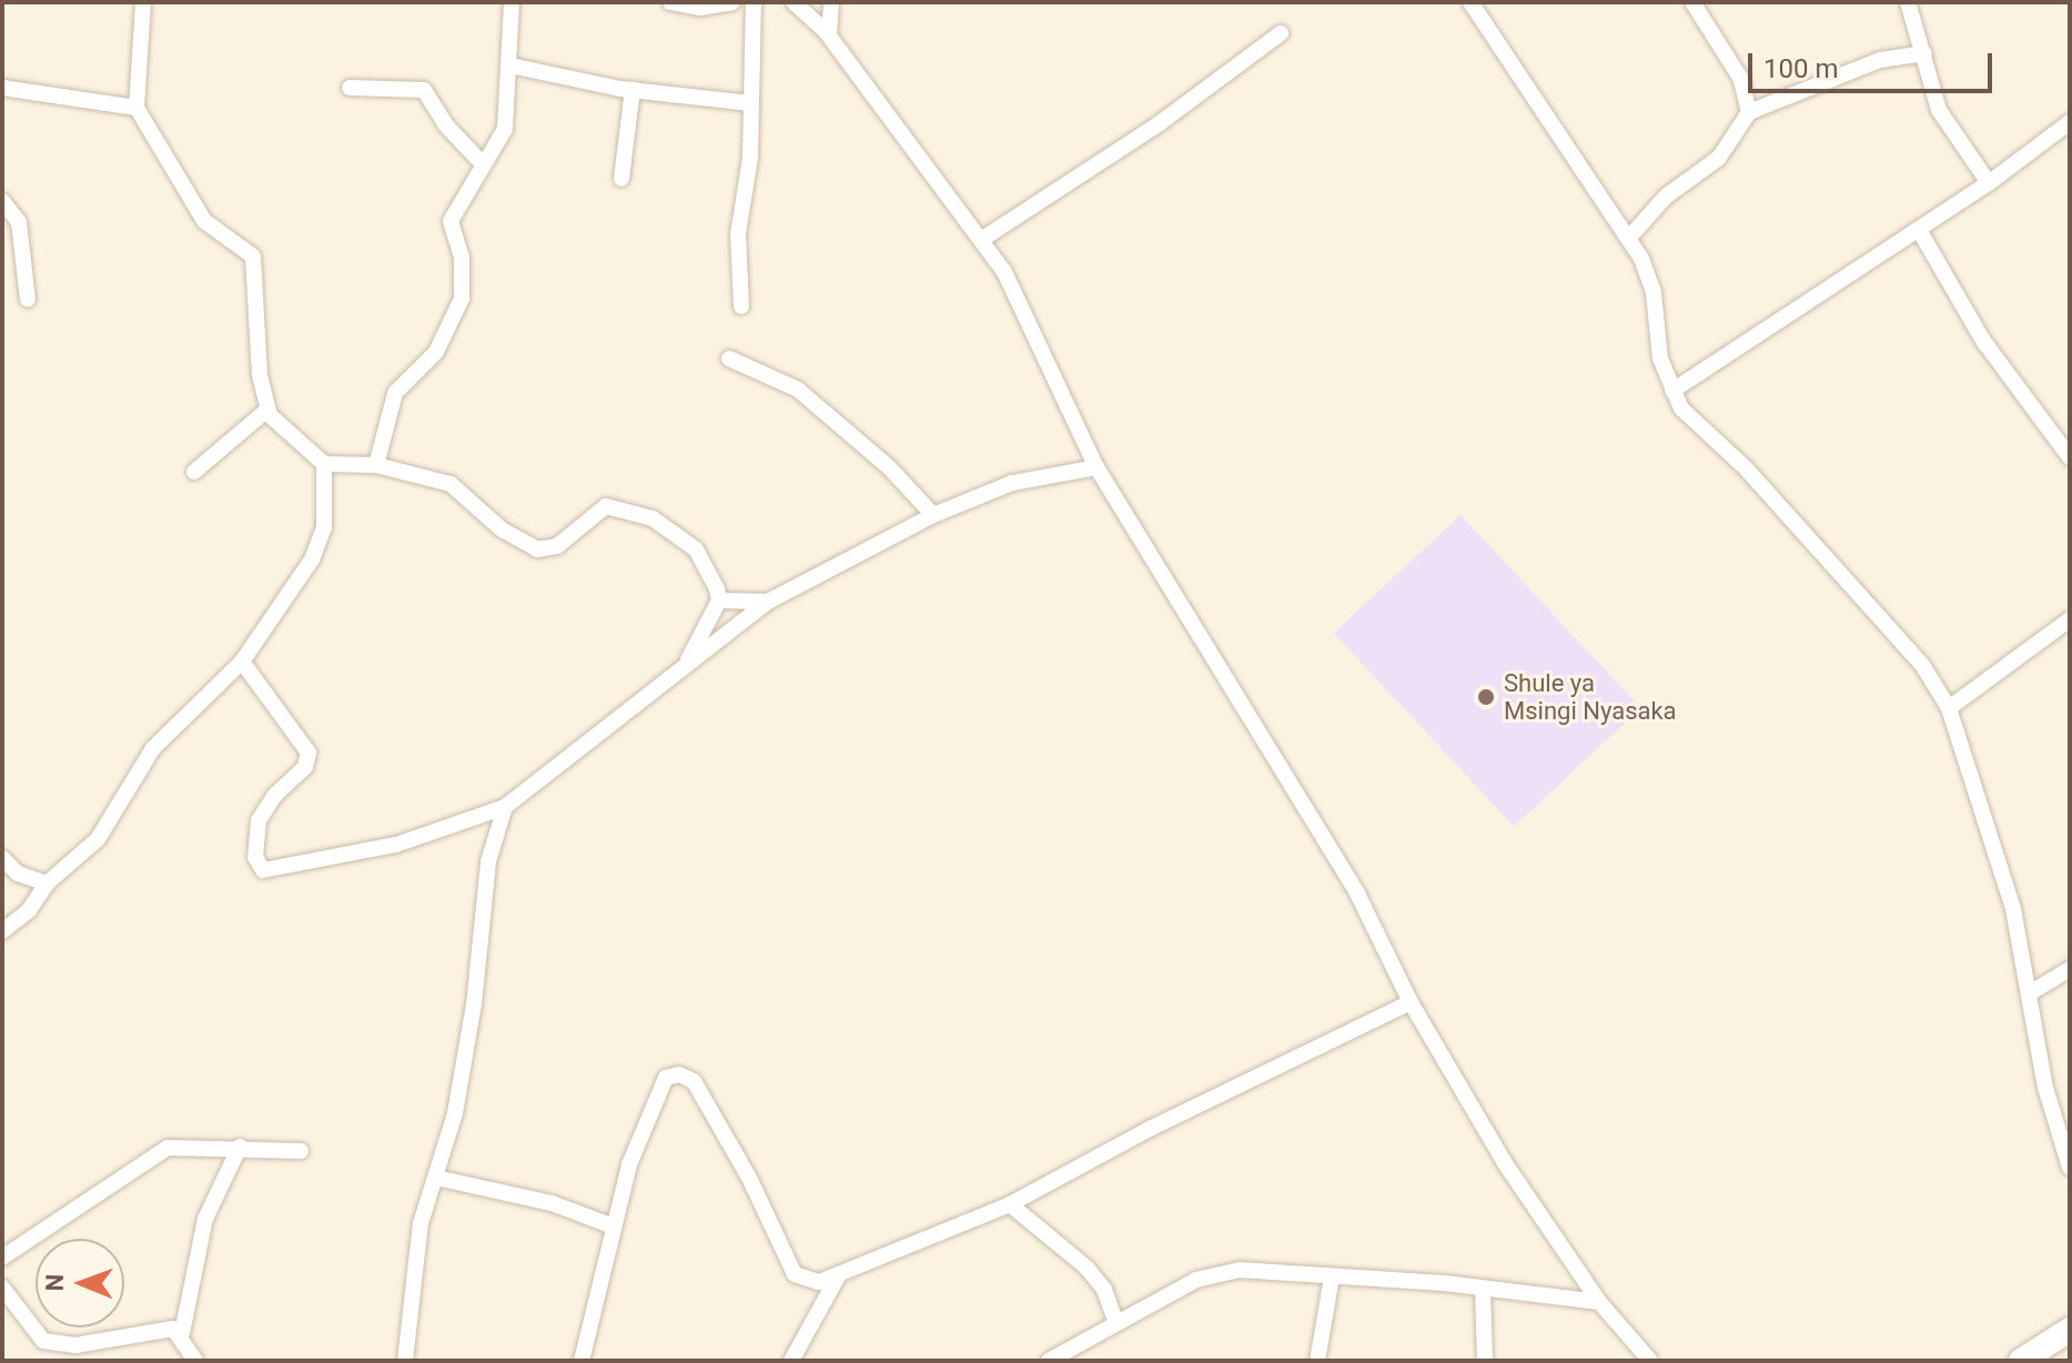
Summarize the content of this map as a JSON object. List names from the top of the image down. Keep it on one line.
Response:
{"places":["Shule ya Msingi Nyasaka"],"scale_bar":"100 m","north":"left"}
